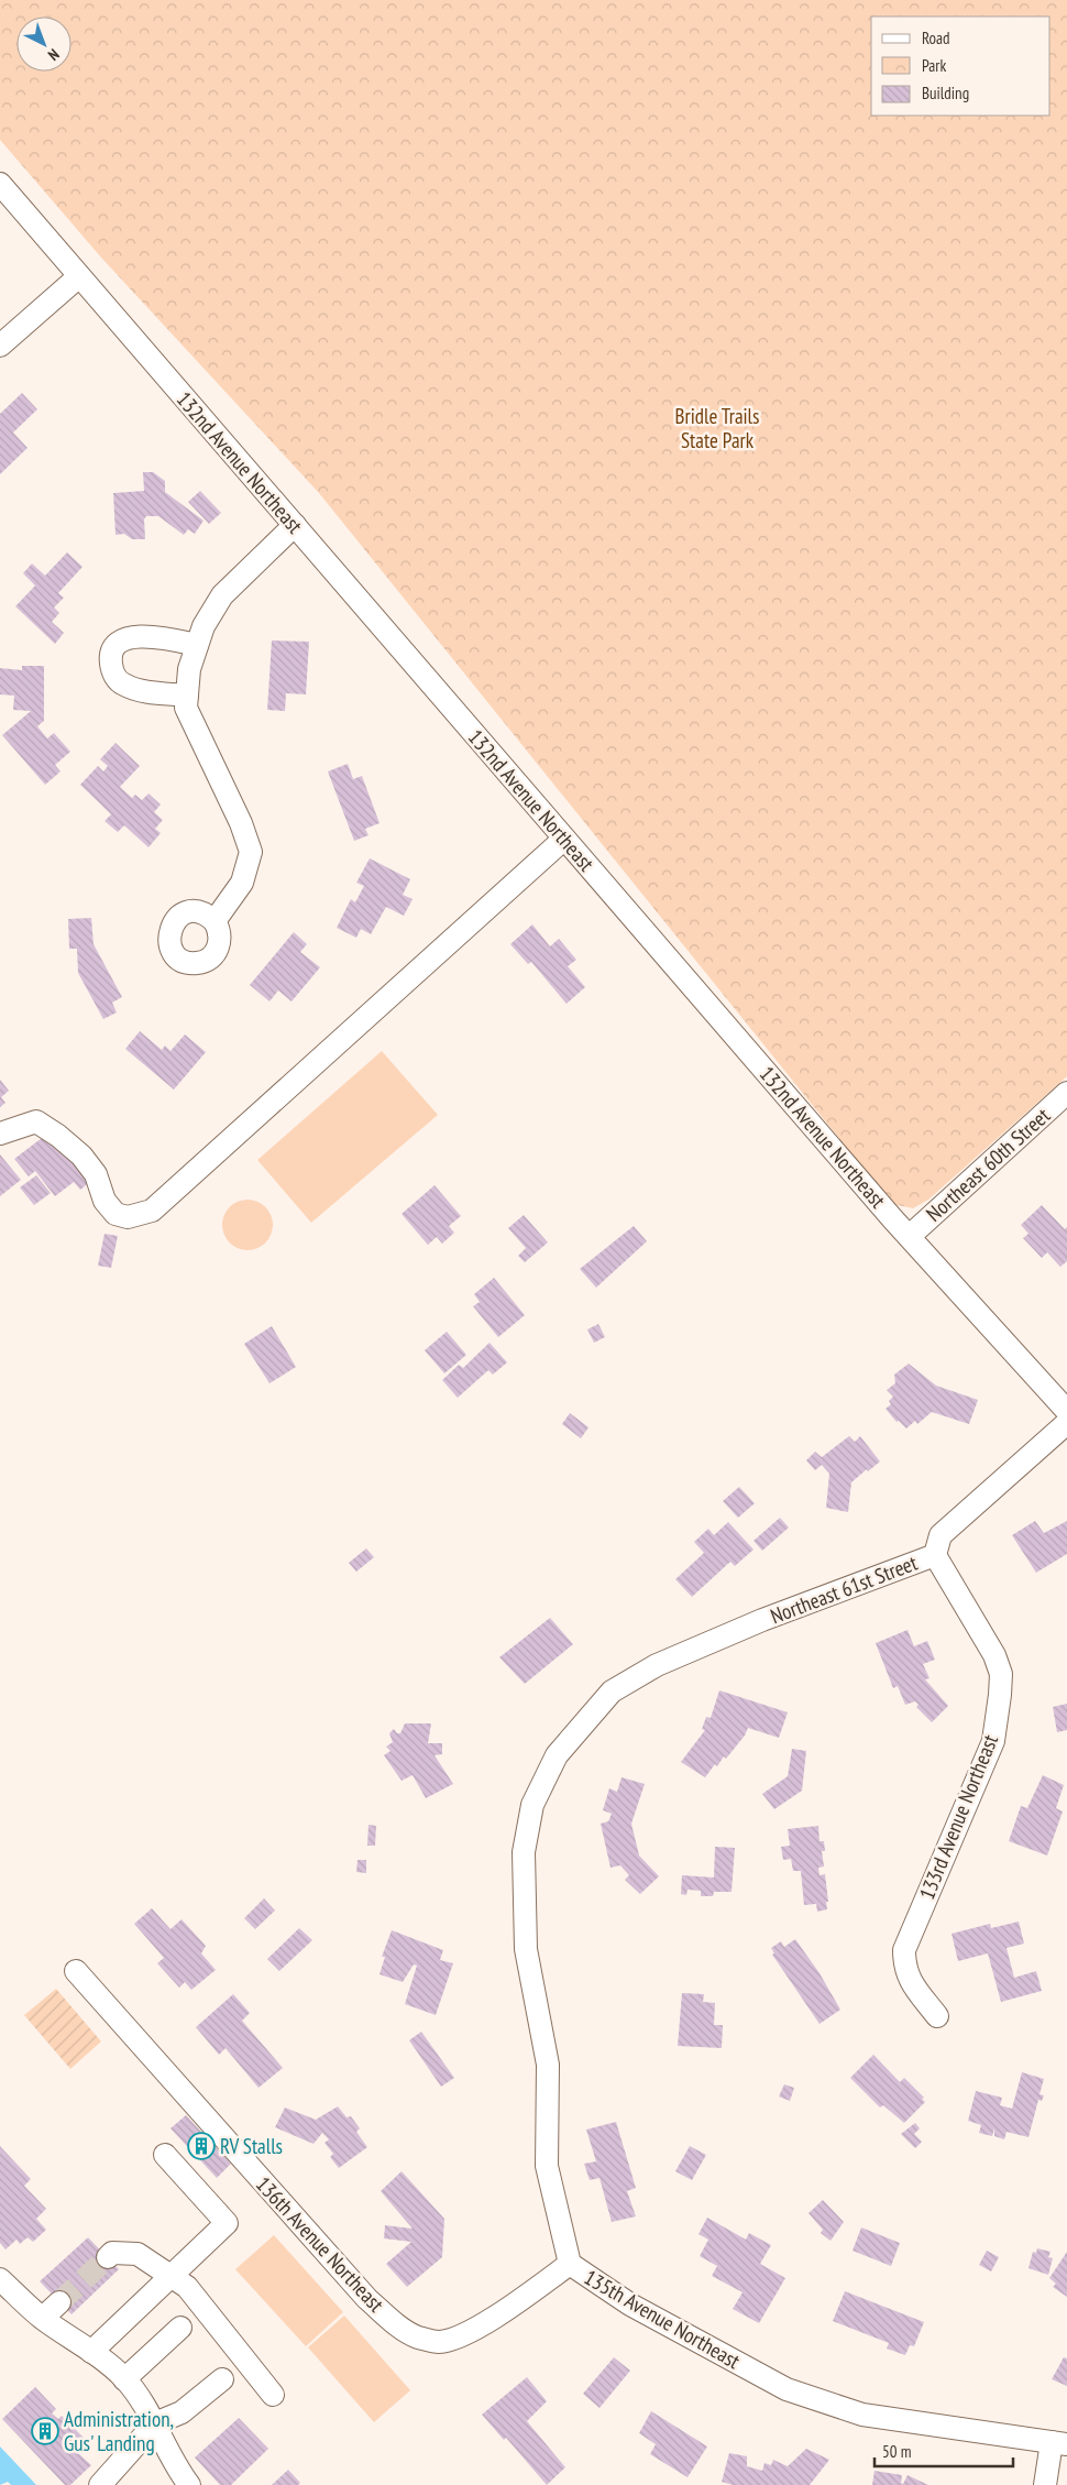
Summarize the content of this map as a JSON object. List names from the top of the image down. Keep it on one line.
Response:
{"streets":{"street":["132nd Avenue Northeast","Northeast 60th Street","Northeast 61st Street","133rd Avenue Northeast","136th Avenue Northeast","135th Avenue Northeast"]},"crossings":[["132nd Avenue Northeast","Northeast 60th Street"],["Northeast 61st Street","133rd Avenue Northeast"],["Northeast 61st Street","135th Avenue Northeast"],["136th Avenue Northeast","135th Avenue Northeast"]],"parks":["Bridle Trails State Park"],"places":{"building":["RV Stalls","Administration, Gus' Landing"]},"legend":["Road","Park","Building"],"scale_bar":"50 m","north":"bottom right"}
